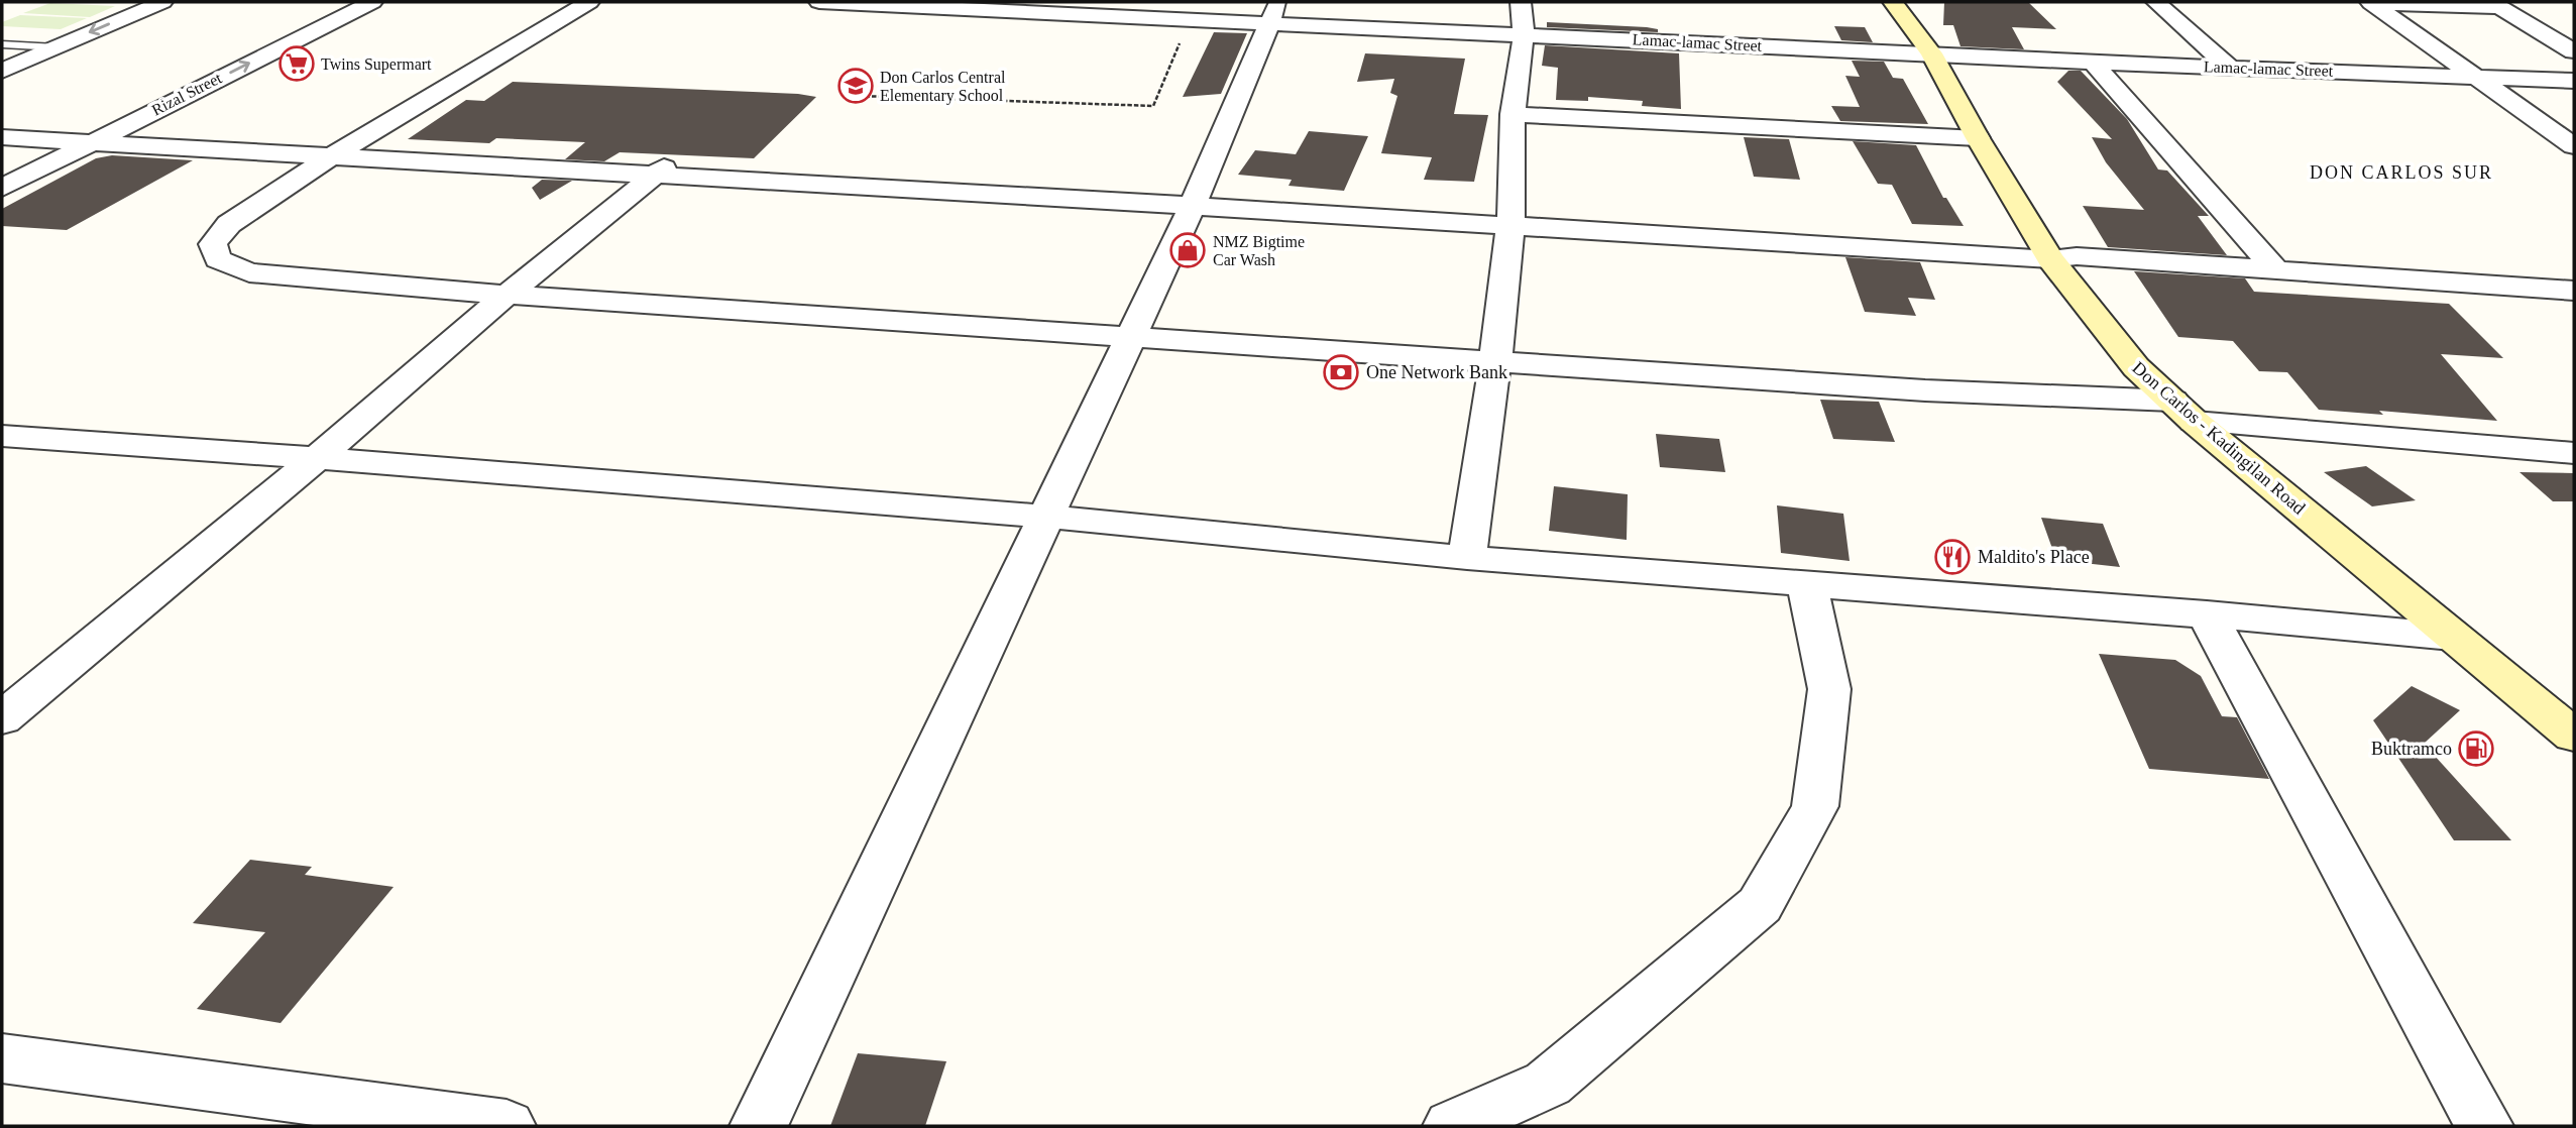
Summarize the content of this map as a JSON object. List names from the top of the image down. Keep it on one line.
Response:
{"streets":{"main road":["Don Carlos - Kadingilan Road"],"street":["Lamac-lamac Street","Rizal Street"]},"crossings":[["Lamac-lamac Street","Don Carlos - Kadingilan Road"]],"districts":["DON CARLOS SUR"],"places":{"supermarket":["Twins Supermart"],"school or university":["Don Carlos Central Elementary School"],"shop":["NMZ Bigtime Car Wash"],"bank":["One Network Bank"],"restaurant":["Maldito's Place"],"fuel station":["Buktramco"]}}
